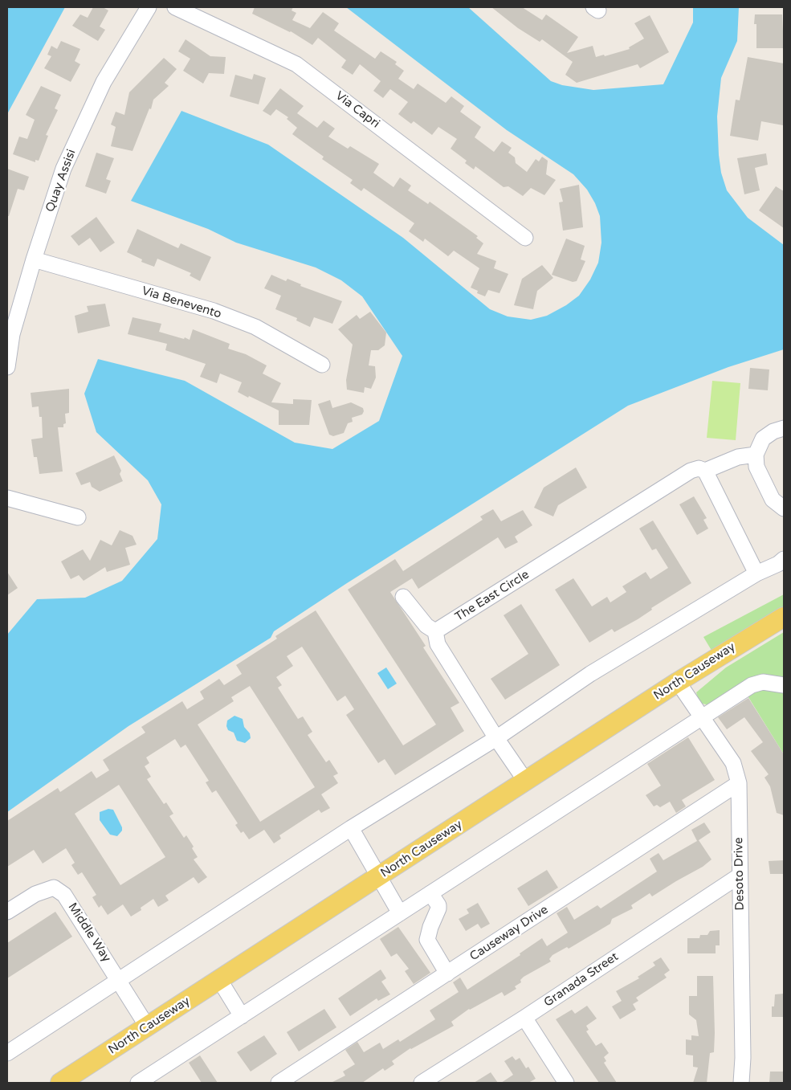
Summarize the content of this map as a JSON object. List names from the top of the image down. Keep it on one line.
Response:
{"streets":{"main road":["North Causeway"],"street":["Via Capri","Quay Assisi","Via Benevento","The East Circle","Desoto Drive","Middle Way","Causeway Drive","Granada Street"]},"crossings":[["Quay Assisi","Via Benevento"],["North Causeway","Desoto Drive"],["North Causeway","Middle Way"],["Desoto Drive","Causeway Drive"],["Desoto Drive","Granada Street"]]}
